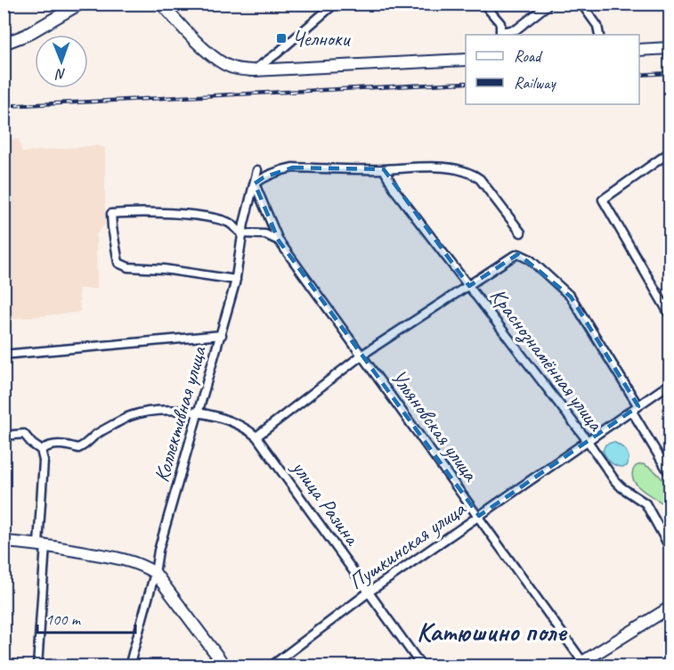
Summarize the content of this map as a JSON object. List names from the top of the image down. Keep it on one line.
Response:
{"streets":{"street":["Краснознамённая улица","Коллективная улица","Ульяновская улица","улица Разина","Пушкинская улица"]},"crossings":[["Краснознамённая улица","Пушкинская улица"],["Коллективная улица","Ульяновская улица"],["Коллективная улица","улица Разина"],["Ульяновская улица","Пушкинская улица"],["улица Разина","Пушкинская улица"]],"districts":["Катюшино поле"],"places":{"transit":["Челноки"]},"legend":["Road","Railway"],"scale_bar":"100 m","north":"bottom"}
